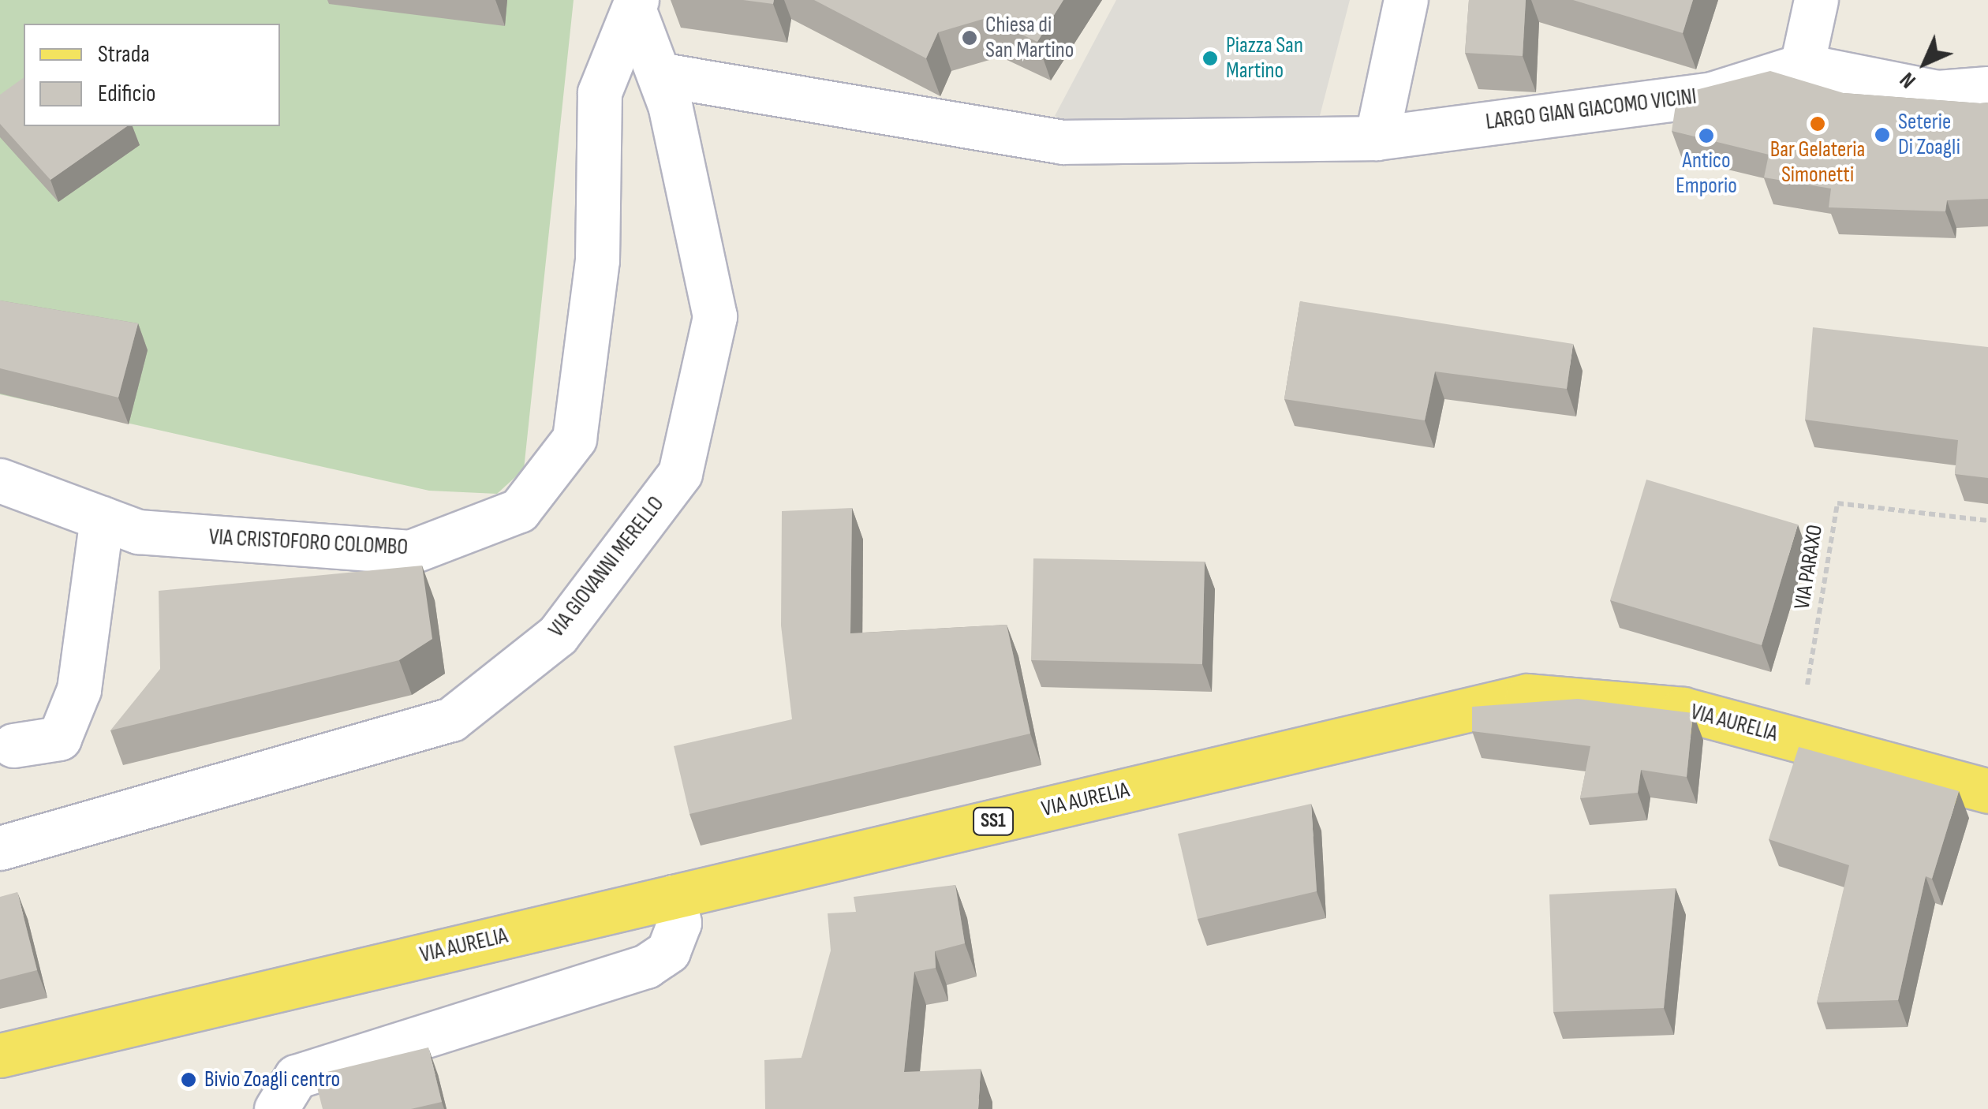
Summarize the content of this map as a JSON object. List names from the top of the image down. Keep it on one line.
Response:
{"streets":{"main road":["VIA AURELIA","SS1"],"street":["LARGO GIAN GIACOMO VICINI","VIA CRISTOFORO COLOMBO","VIA GIOVANNI MERELLO"],"path":["VIA PARAXO"]},"crossings":[["LARGO GIAN GIACOMO VICINI","VIA GIOVANNI MERELLO"],["VIA CRISTOFORO COLOMBO","VIA GIOVANNI MERELLO"],["VIA PARAXO","VIA AURELIA"]],"places":["Chiesa di San Martino","Piazza San Martino","Bar Gelateria Simonetti","Seterie Di Zoagli","Antico Emporio","Bivio Zoagli centro"],"legend":["Strada","Edificio"],"north":"bottom left"}
